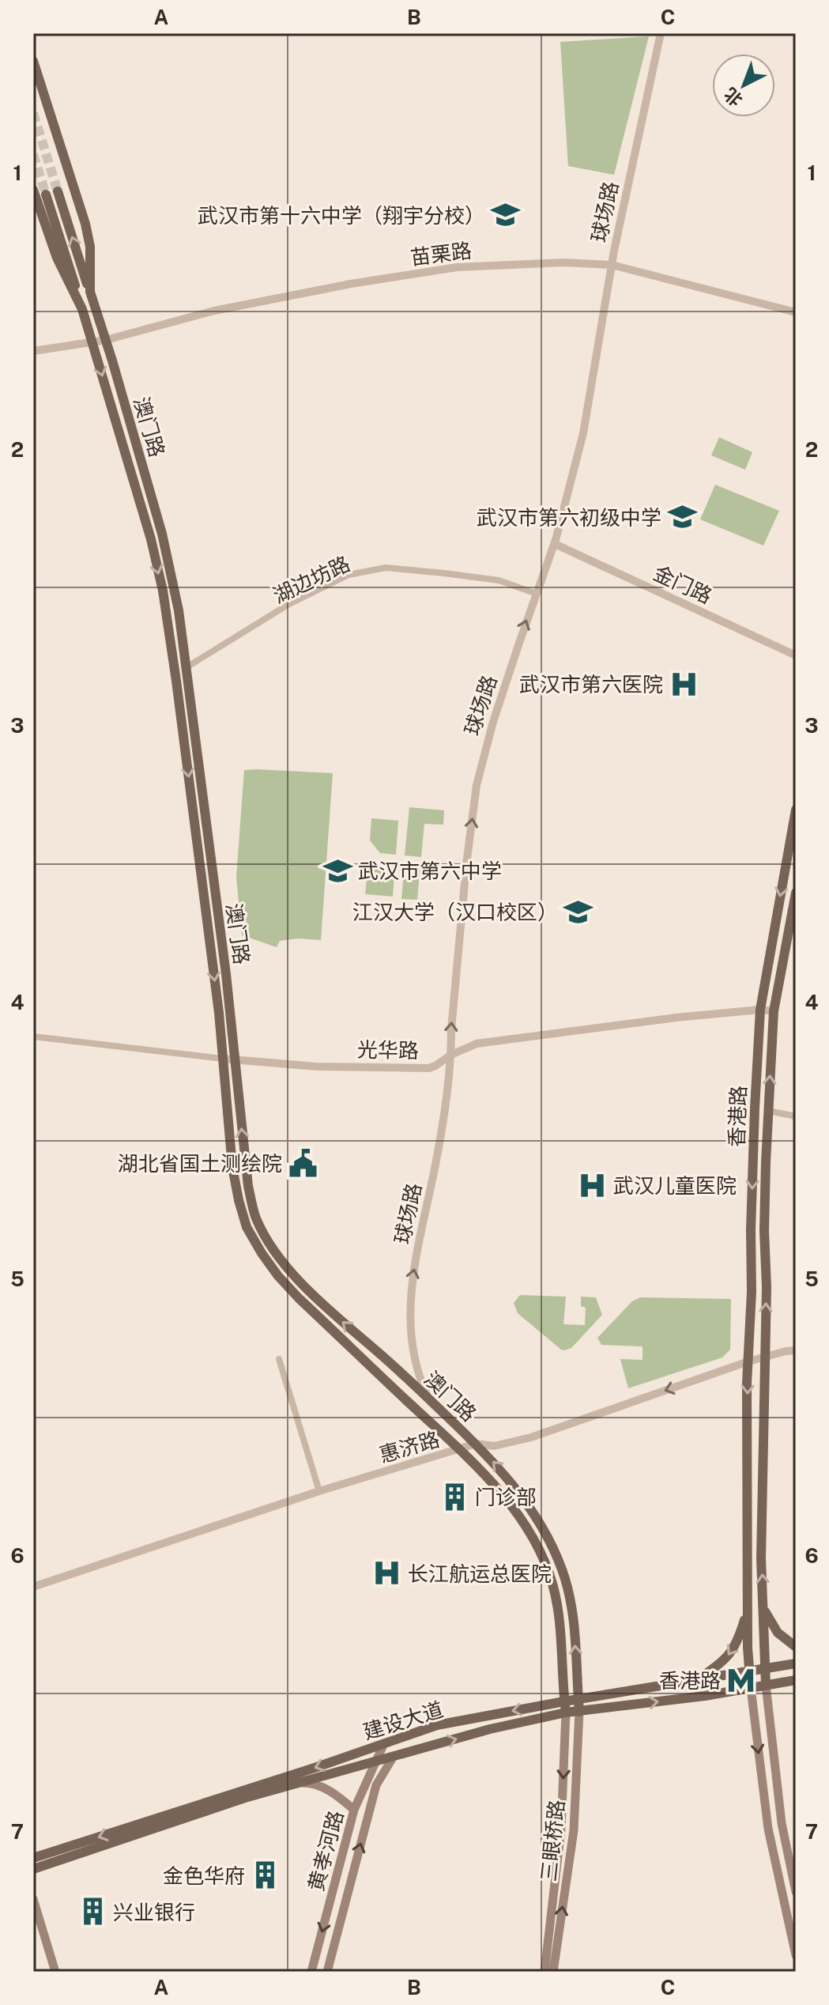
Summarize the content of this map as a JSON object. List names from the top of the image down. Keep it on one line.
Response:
{"streets":{"main road":["澳门路","香港路","建设大道","三眼桥路","黄孝河路"],"street":["球场路","苗栗路","湖边坊路","金门路","光华路","惠济路"]},"crossings":[["球场路","苗栗路"],["球场路","澳门路"],["球场路","湖边坊路"],["球场路","金门路"],["球场路","光华路"],["苗栗路","澳门路"],["澳门路","湖边坊路"],["澳门路","光华路"],["澳门路","惠济路"],["澳门路","建设大道"],["澳门路","三眼桥路"],["光华路","香港路"],["香港路","惠济路"],["香港路","建设大道"],["建设大道","三眼桥路"],["建设大道","黄孝河路"]],"one_way":["球场路","惠济路"],"places":{"school or university":["武汉市第十六中学（翔宇分校）","武汉市第六初级中学","武汉市第六中学","江汉大学（汉口校区）"],"hospital":["武汉市第六医院","武汉儿童医院","长江航运总医院"],"public building":["湖北省国土测绘院"],"building":["门诊部","金色华府","兴业银行"],"metro station":["香港路"]},"north":"bottom left","grid":{"columns":["A","B","C"],"rows":["1","2","3","4","5","6","7"]}}
